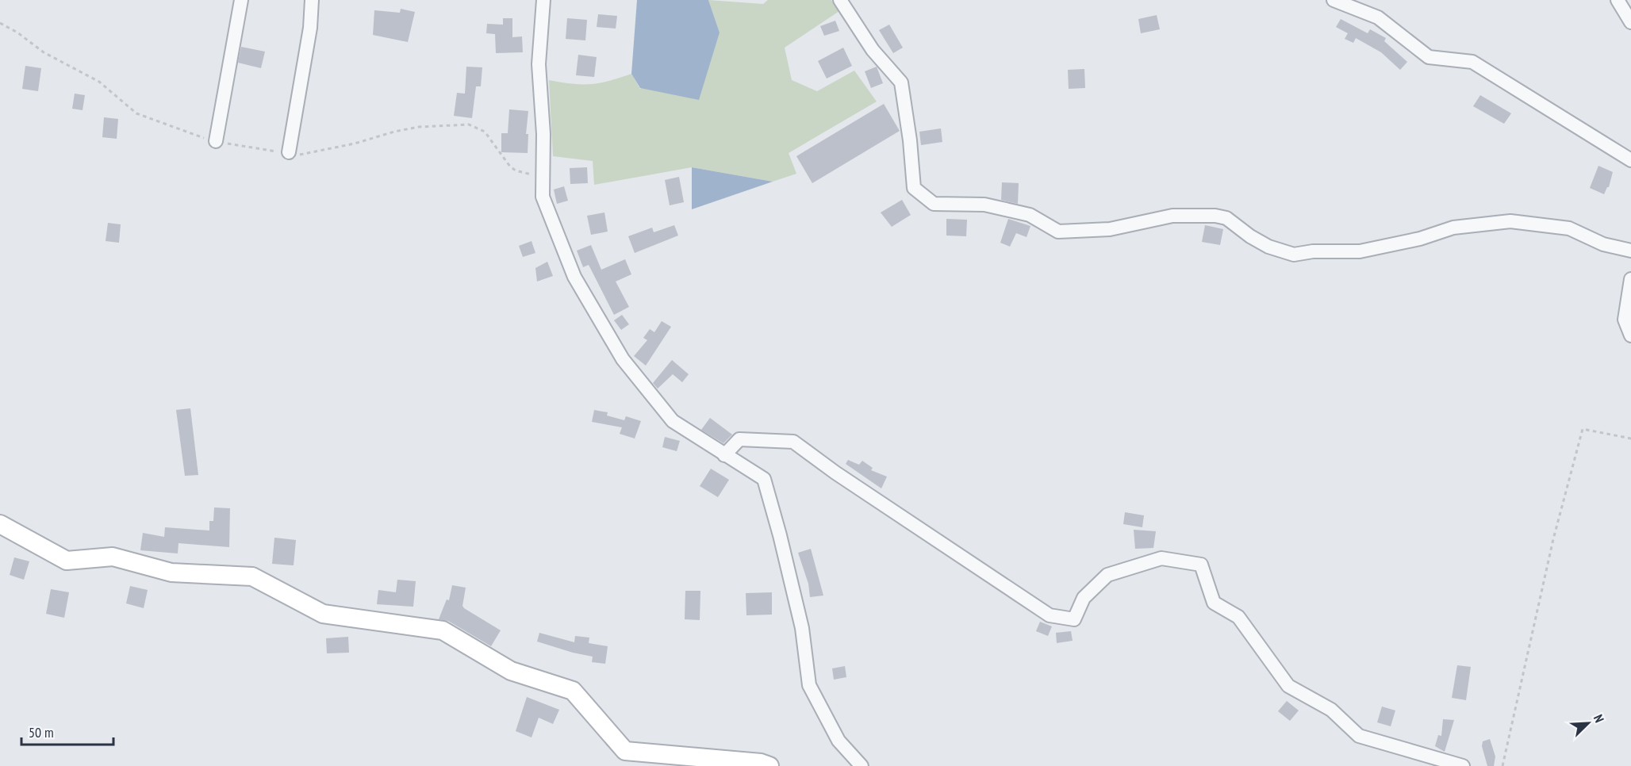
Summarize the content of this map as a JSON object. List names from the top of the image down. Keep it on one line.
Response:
{"scale_bar":"50 m","north":"top right"}
